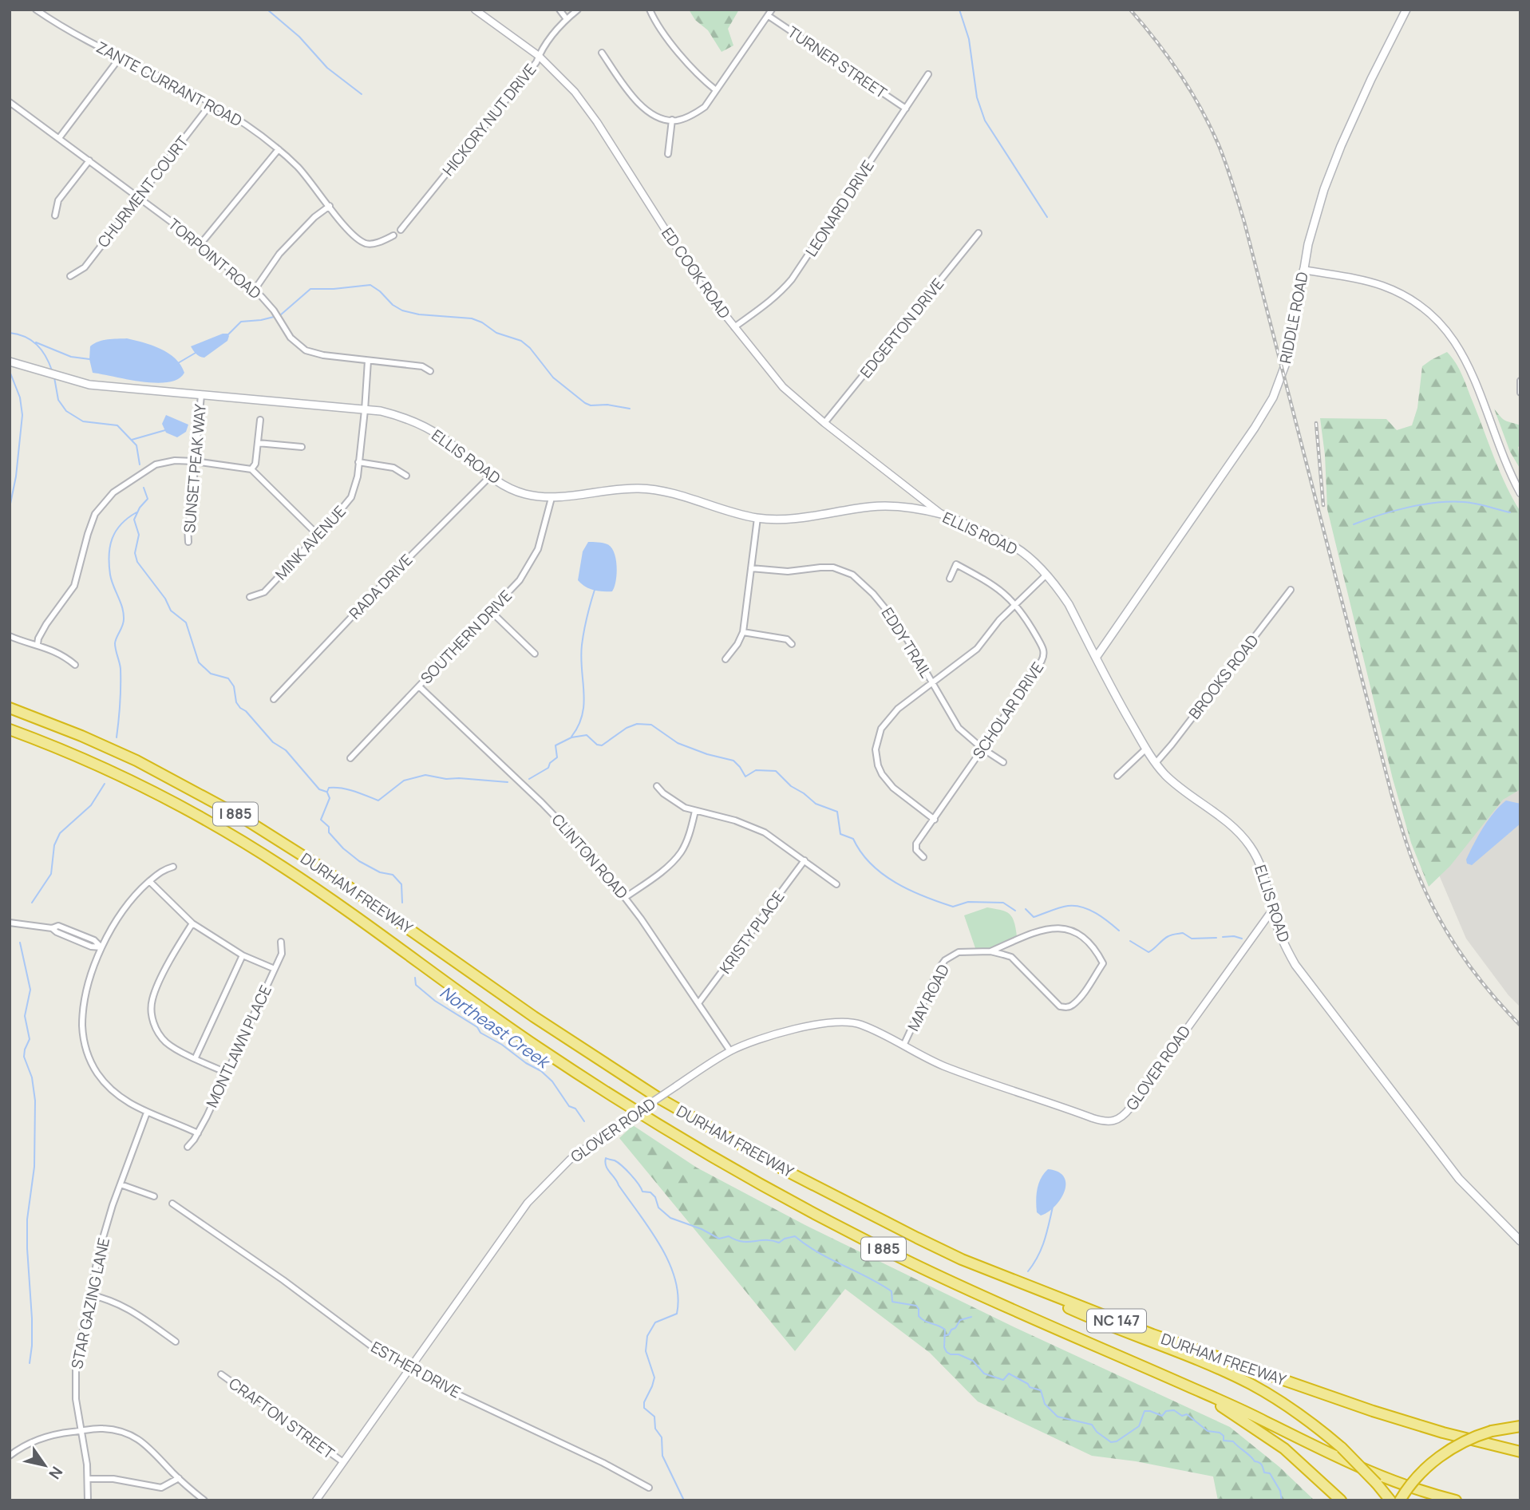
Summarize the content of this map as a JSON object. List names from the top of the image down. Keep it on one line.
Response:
{"streets":{"highway":["I 885","DURHAM FREEWAY","NC 147"],"main road":["RIDDLE ROAD","ELLIS ROAD"],"street":["TURNER STREET","ZANTE CURRANT ROAD","HICKORY NUT DRIVE","CHURMENT COURT","LEONARD DRIVE","TORPOINT ROAD","ED COOK ROAD","EDGERTON DRIVE","SUNSET PEAK WAY","MINK AVENUE","RADA DRIVE","SOUTHERN DRIVE","EDDY TRAIL","BROOKS ROAD","SCHOLAR DRIVE","CLINTON ROAD","KRISTY PLACE","MAY ROAD","MONTLAWN PLACE","GLOVER ROAD","STAR GAZING LANE","ESTHER DRIVE","CRAFTON STREET"]},"crossings":[["TURNER STREET","LEONARD DRIVE"],["ZANTE CURRANT ROAD","CHURMENT COURT"],["HICKORY NUT DRIVE","ED COOK ROAD"],["CHURMENT COURT","TORPOINT ROAD"],["LEONARD DRIVE","ED COOK ROAD"],["TORPOINT ROAD","MINK AVENUE"],["ED COOK ROAD","EDGERTON DRIVE"],["ED COOK ROAD","ELLIS ROAD"],["RIDDLE ROAD","ELLIS ROAD"],["ELLIS ROAD","SUNSET PEAK WAY"],["ELLIS ROAD","MINK AVENUE"],["ELLIS ROAD","RADA DRIVE"],["ELLIS ROAD","SOUTHERN DRIVE"],["ELLIS ROAD","BROOKS ROAD"],["ELLIS ROAD","GLOVER ROAD"],["SOUTHERN DRIVE","CLINTON ROAD"],["EDDY TRAIL","SCHOLAR DRIVE"],["I 885","DURHAM FREEWAY"],["CLINTON ROAD","KRISTY PLACE"],["CLINTON ROAD","GLOVER ROAD"],["MAY ROAD","GLOVER ROAD"],["GLOVER ROAD","ESTHER DRIVE"],["GLOVER ROAD","CRAFTON STREET"]],"water":["Northeast Creek"],"north":"bottom right"}
